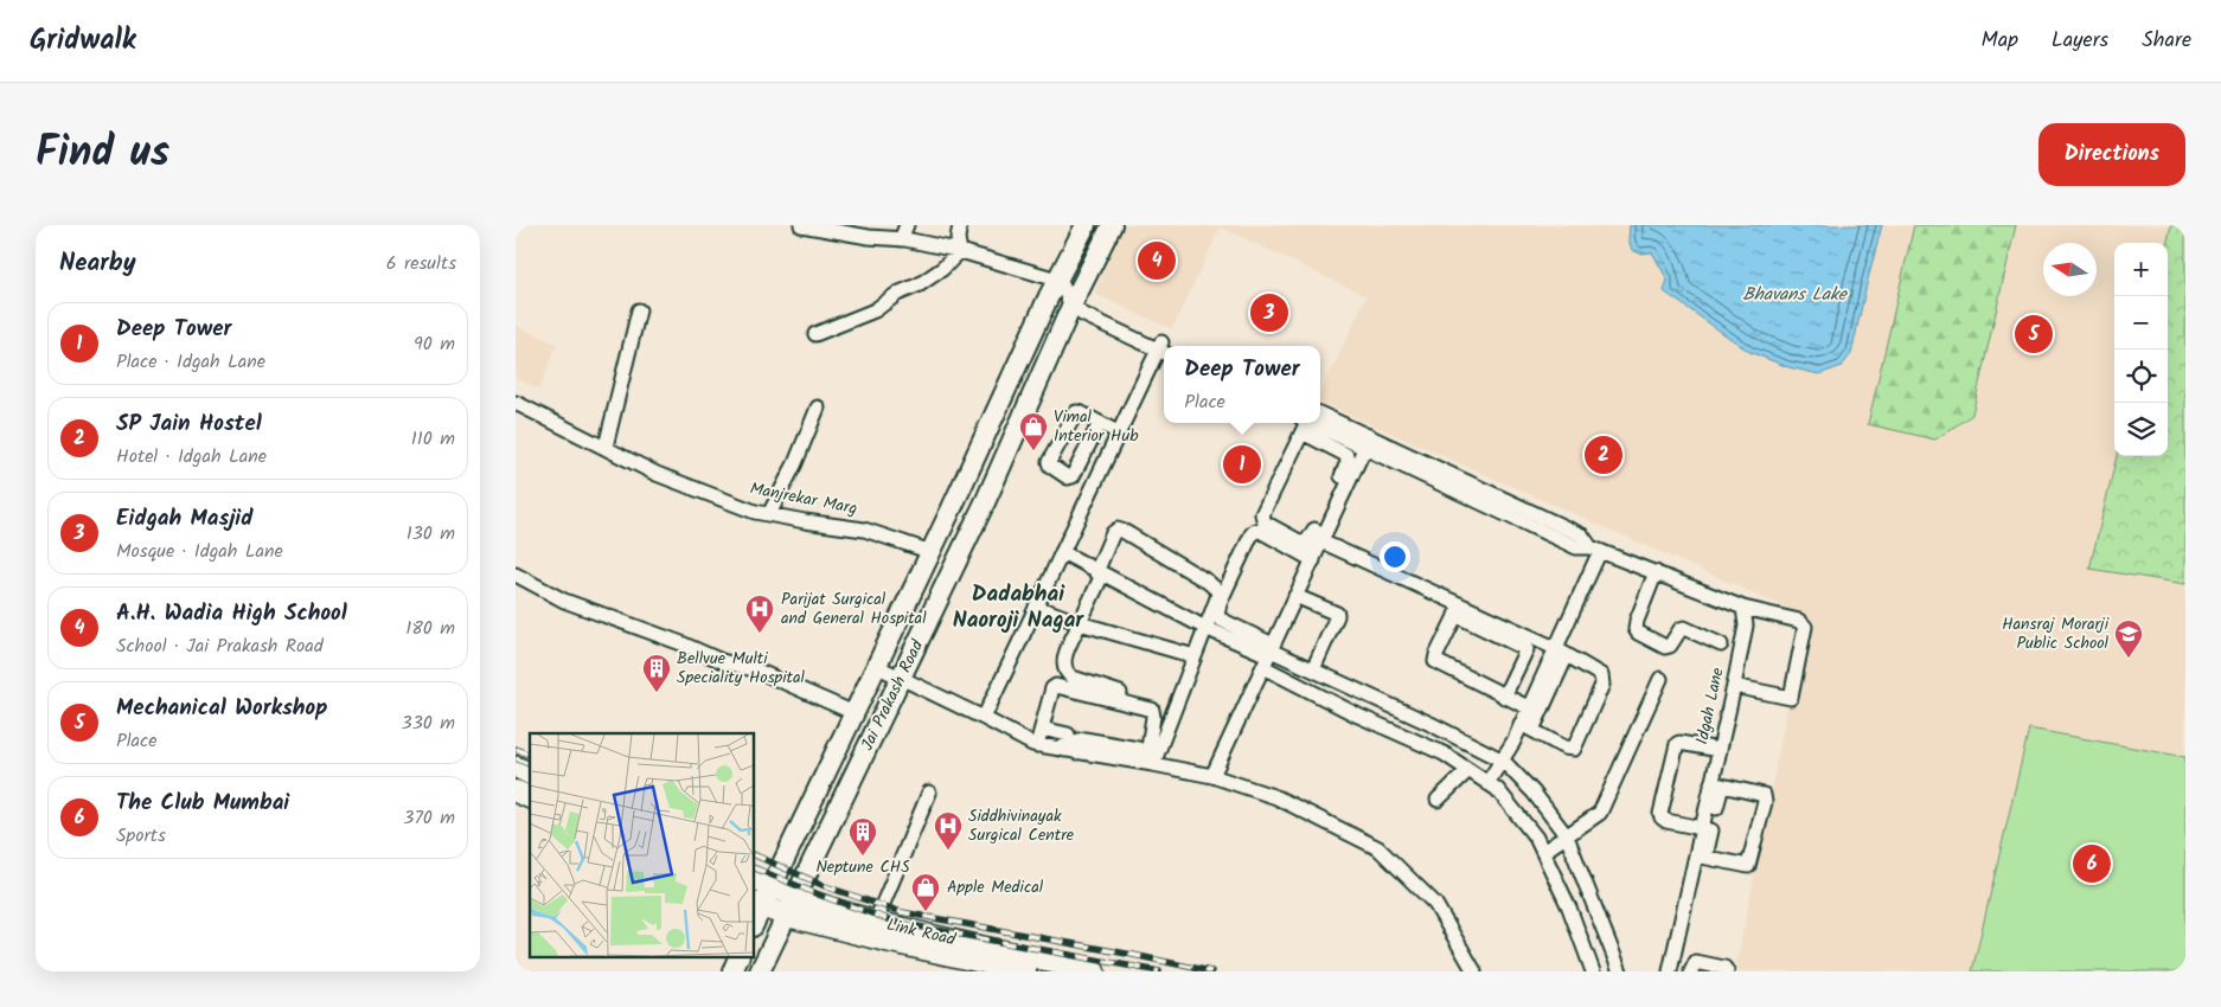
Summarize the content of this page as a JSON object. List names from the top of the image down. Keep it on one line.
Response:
{"streets":{"main road":["Jai Prakash Road","Link Road"],"street":["Manjrekar Marg","Idgah Lane"]},"crossings":[["Manjrekar Marg","Jai Prakash Road"],["Jai Prakash Road","Link Road"]],"districts":["Dadabhai Naoroji Nagar"],"water":["Bhavans Lake"],"places":{"shop":["Vimal Interior Hub","Apple Medical"],"hospital":["Parijat Surgical and General Hospital","Siddhivinayak Surgical Centre"],"school or university":["Hansraj Morarji Public School"],"building":["Bellvue Multi Speciality Hospital","Neptune CHS"]},"north":"left","page":{"header":"Gridwalk","nav":["Map","Layers","Share"],"title":"Find us","buttons":"Directions","heading":["Nearby","6 results"],"pins":["4","3","5","2","1","6"],"map_buttons":["+","−"],"list":[{"mark":"1","name":"Deep Tower","note":"Place · Idgah Lane","value":"90 m"},{"mark":"2","name":"SP Jain Hostel","note":"Hotel · Idgah Lane","value":"110 m"},{"mark":"3","name":"Eidgah Masjid","note":"Mosque · Idgah Lane","value":"130 m"},{"mark":"4","name":"A.H. Wadia High School","note":"School · Jai Prakash Road","value":"180 m"},{"mark":"5","name":"Mechanical Workshop","note":"Place","value":"330 m"},{"mark":"6","name":"The Club Mumbai","note":"Sports","value":"370 m"}],"popup":["Deep Tower","Place"]}}
